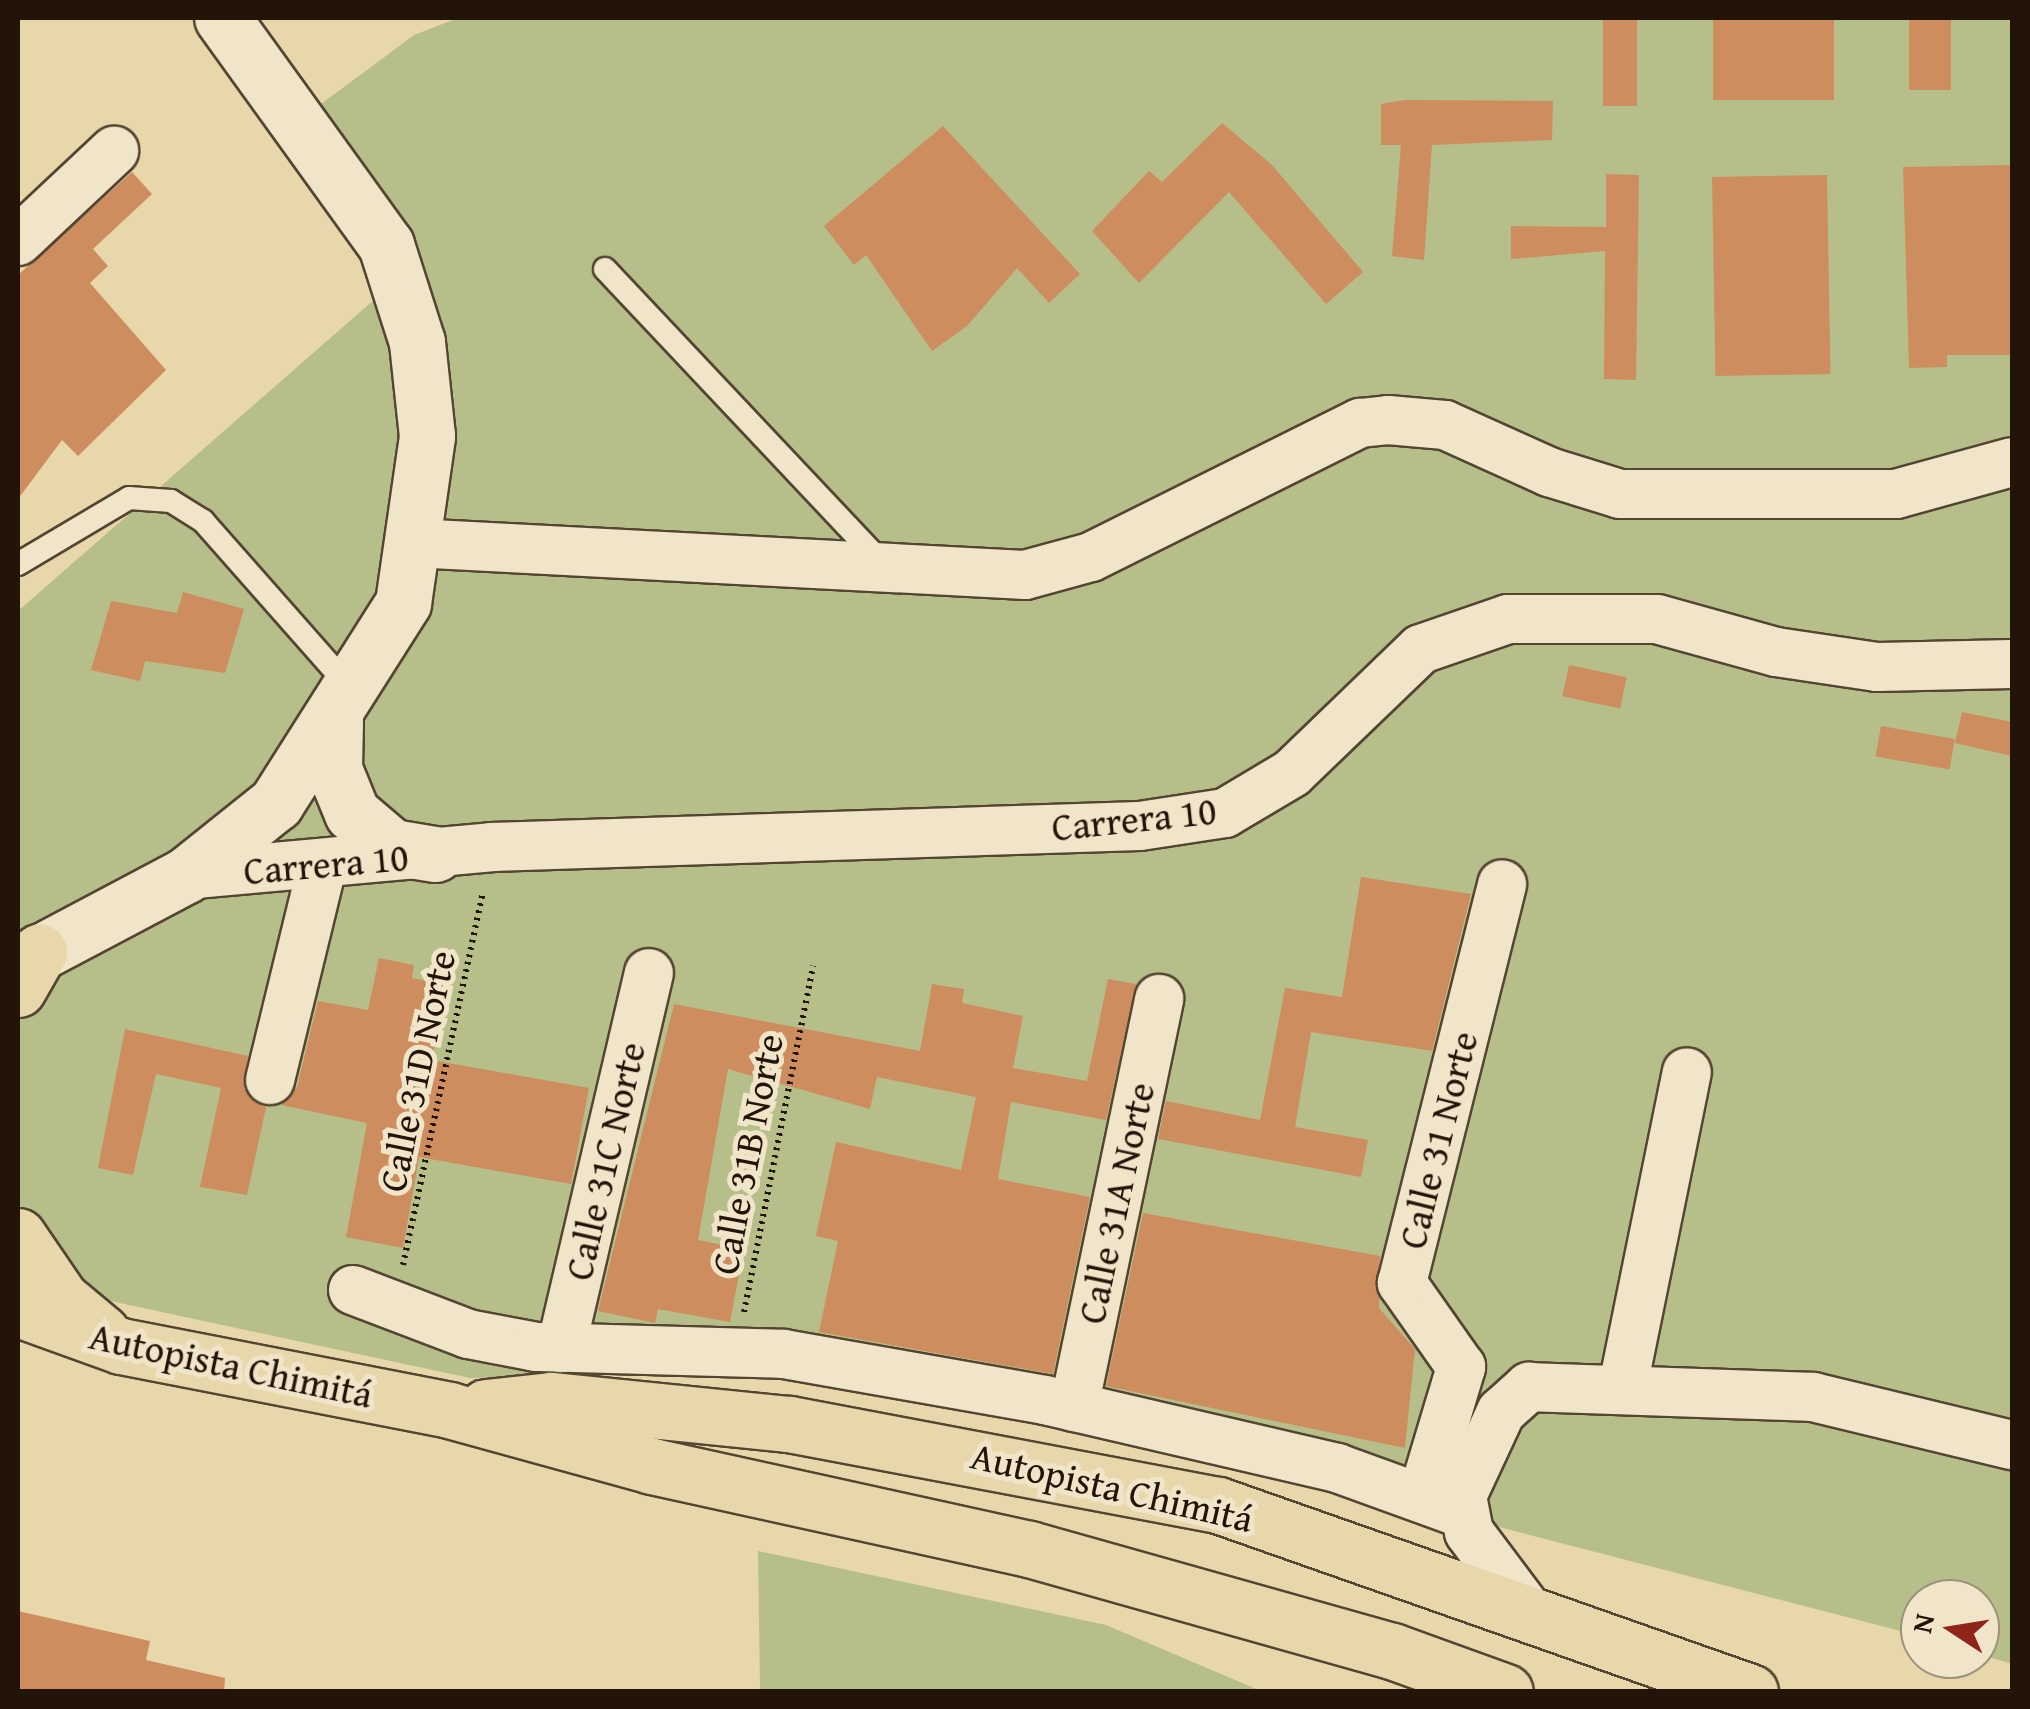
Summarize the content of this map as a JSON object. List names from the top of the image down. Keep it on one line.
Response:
{"streets":{"highway":["Autopista Chimitá"],"street":["Carrera 10","Calle 31 Norte","Calle 31C Norte","Calle 31A Norte"],"path":["Calle 31D Norte","Calle 31B Norte"]},"crossings":[["Carrera 10","Calle 31D Norte"]],"north":"left"}
